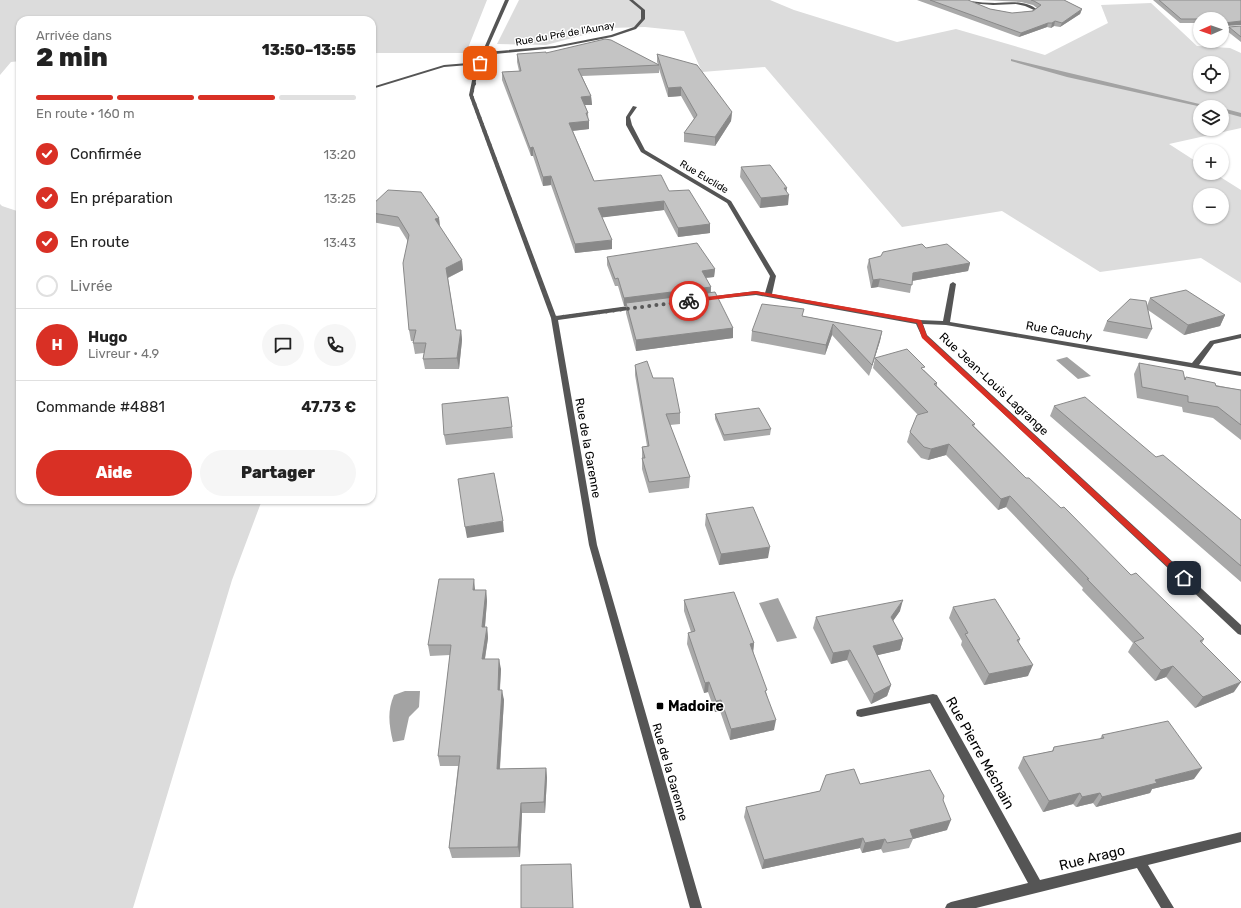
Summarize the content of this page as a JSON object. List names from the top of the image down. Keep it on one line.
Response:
{"streets":{"street":["Rue du Pré de l'Aunay","Rue Euclide","Rue Cauchy","Rue Jean-Louis Lagrange","Rue de la Garenne","Rue Pierre Méchain","Rue Arago"]},"crossings":[["Rue du Pré de l'Aunay","Rue de la Garenne"],["Rue Cauchy","Rue Jean-Louis Lagrange"],["Rue Pierre Méchain","Rue Arago"]],"places":{"transit":["Madoire"]},"north":"left","page":{"map_buttons":["+","−"],"heading":["2 min","Arrivée dans","13:50–13:55"],"panel":["Hugo","Livreur · 4.9","Commande #4881","47.73 €"],"bar":"En route · 160 m","list":[["Confirmée","13:20"],["En préparation","13:25"],["En route","13:43"],"Livrée"],"round":"H","buttons":["Aide","Partager"]}}
